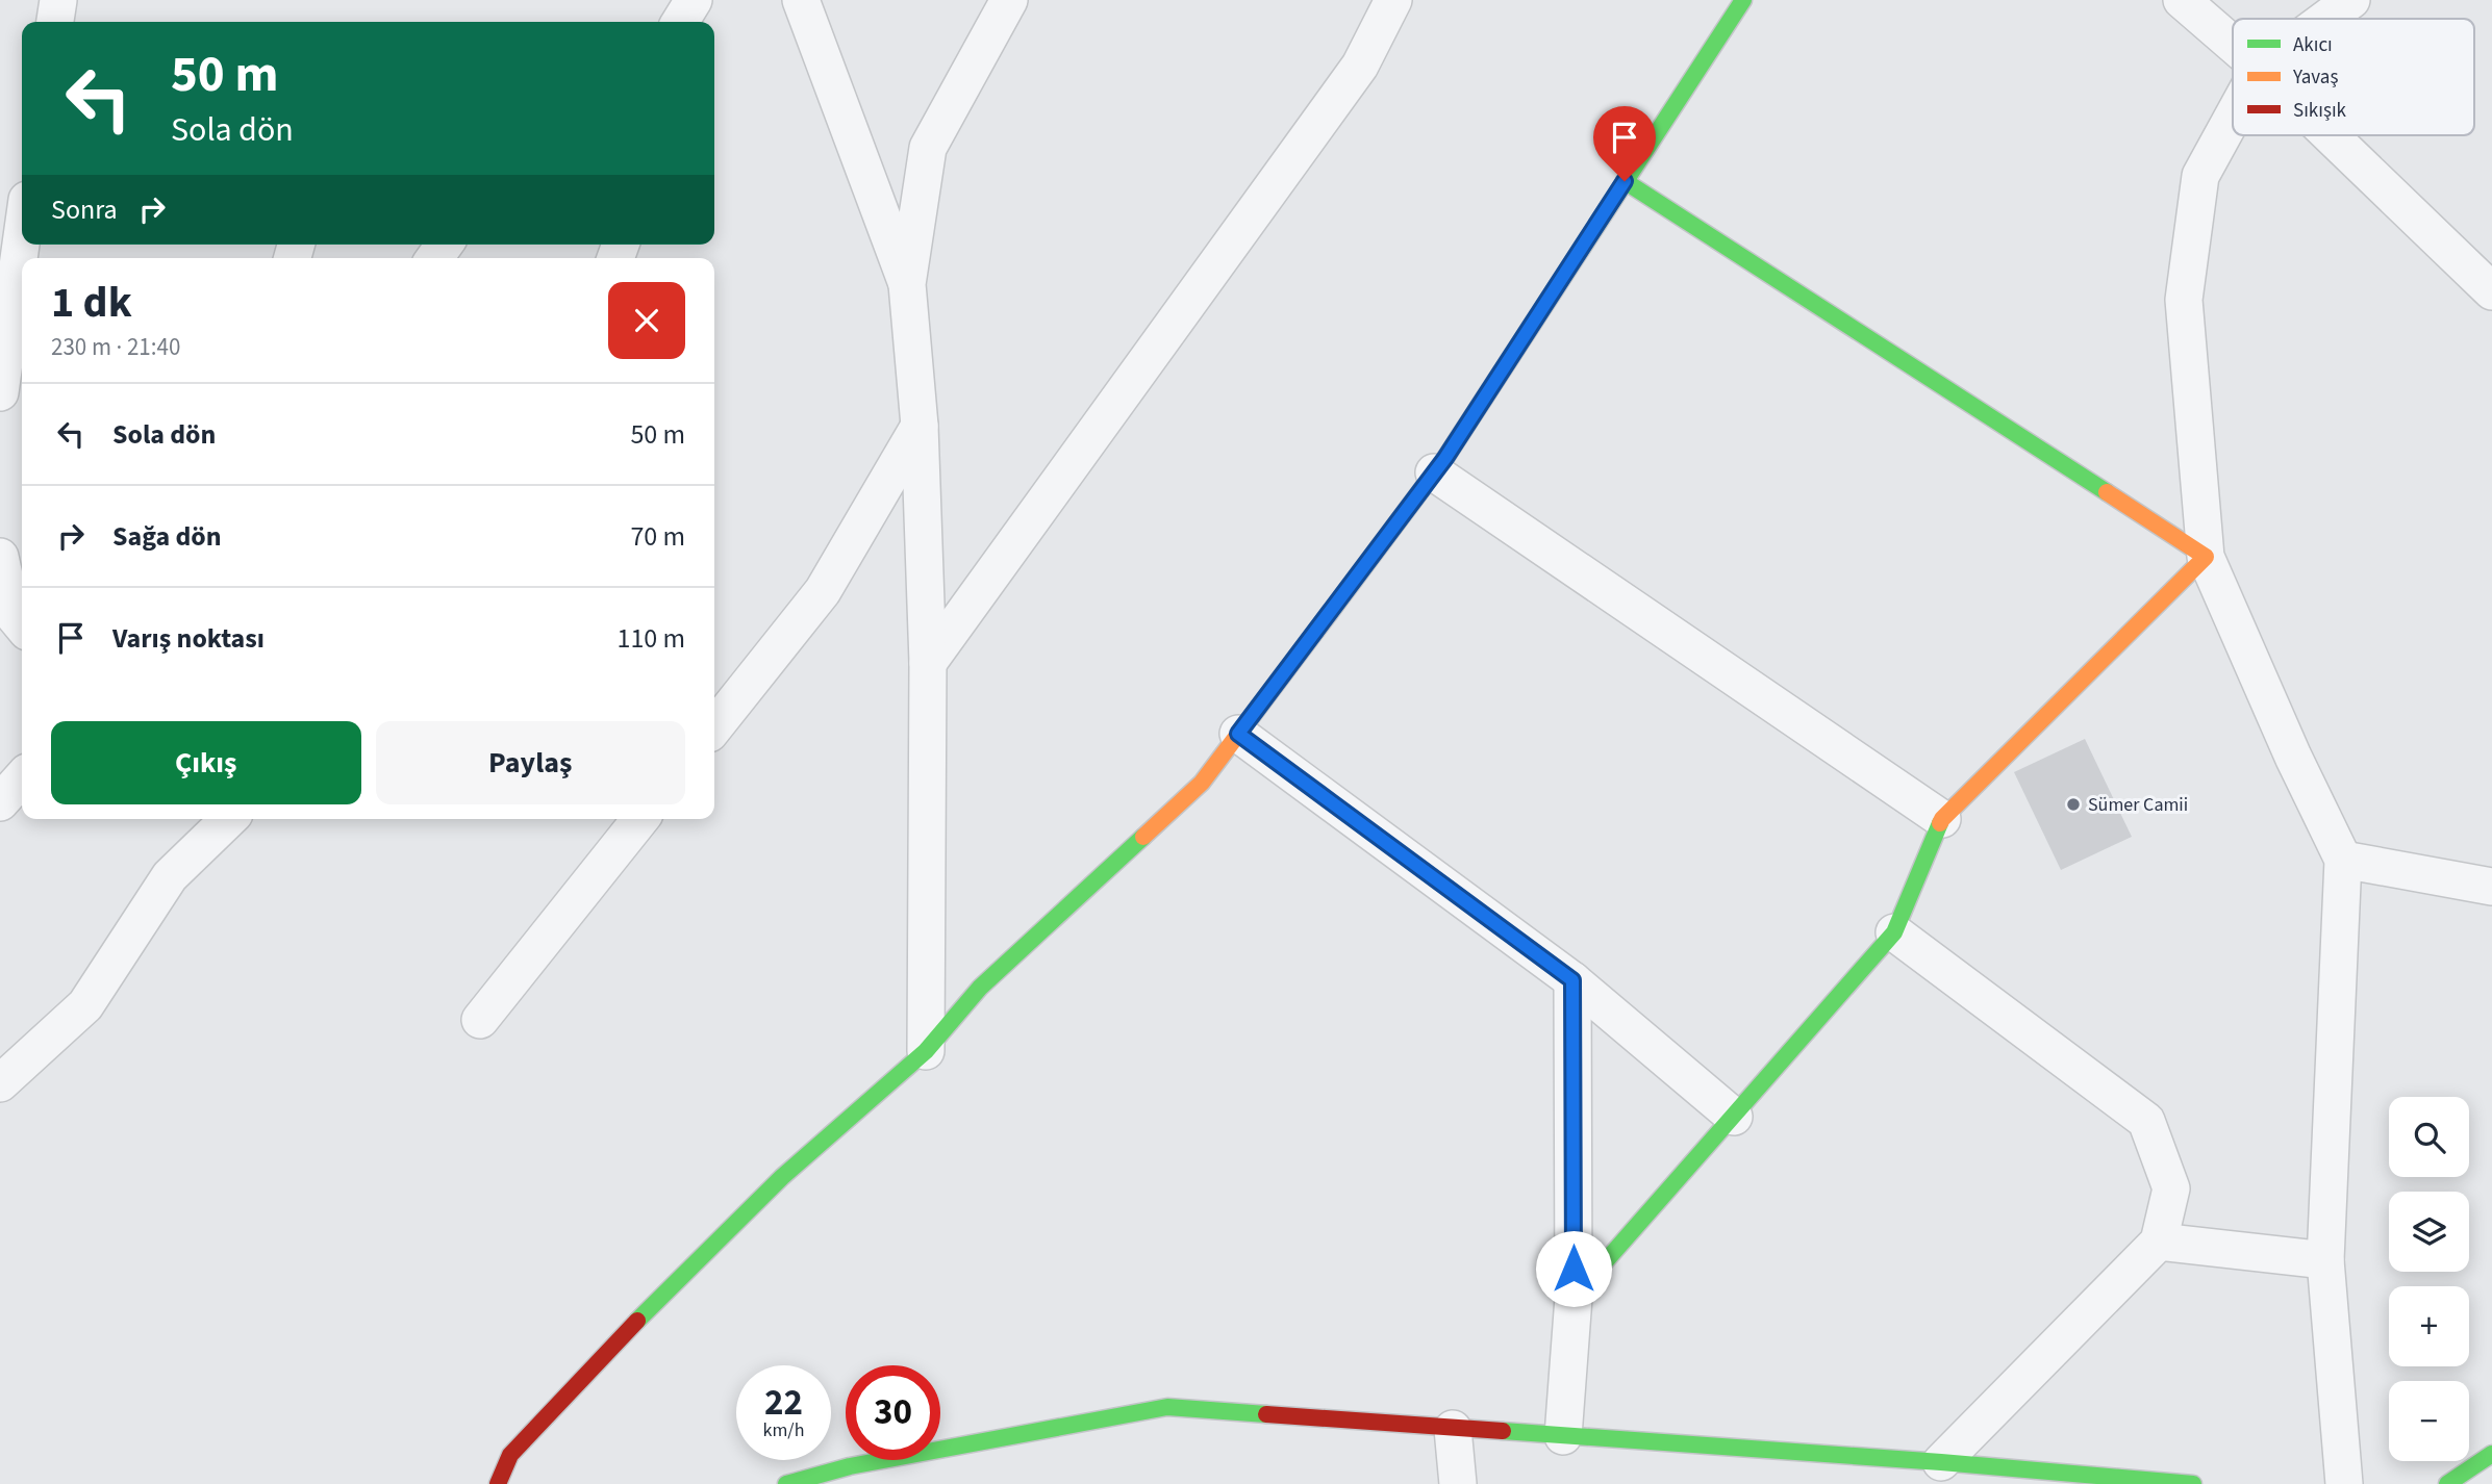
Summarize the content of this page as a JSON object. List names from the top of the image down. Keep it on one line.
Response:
{"places":["Sümer Camii"],"legend":["Akıcı","Yavaş","Sıkışık"],"page":{"turn":["50 m","Sola dön"],"then":"Sonra","heading":["1 dk","230 m · 21:40"],"list":[{"name":"Sola dön","value":"50 m"},{"name":"Sağa dön","value":"70 m"},{"name":"Varış noktası","value":"110 m"}],"buttons":["Çıkış","Paylaş"],"map_buttons":["+","−"],"speed":"22 km/h","limit":"30"}}
